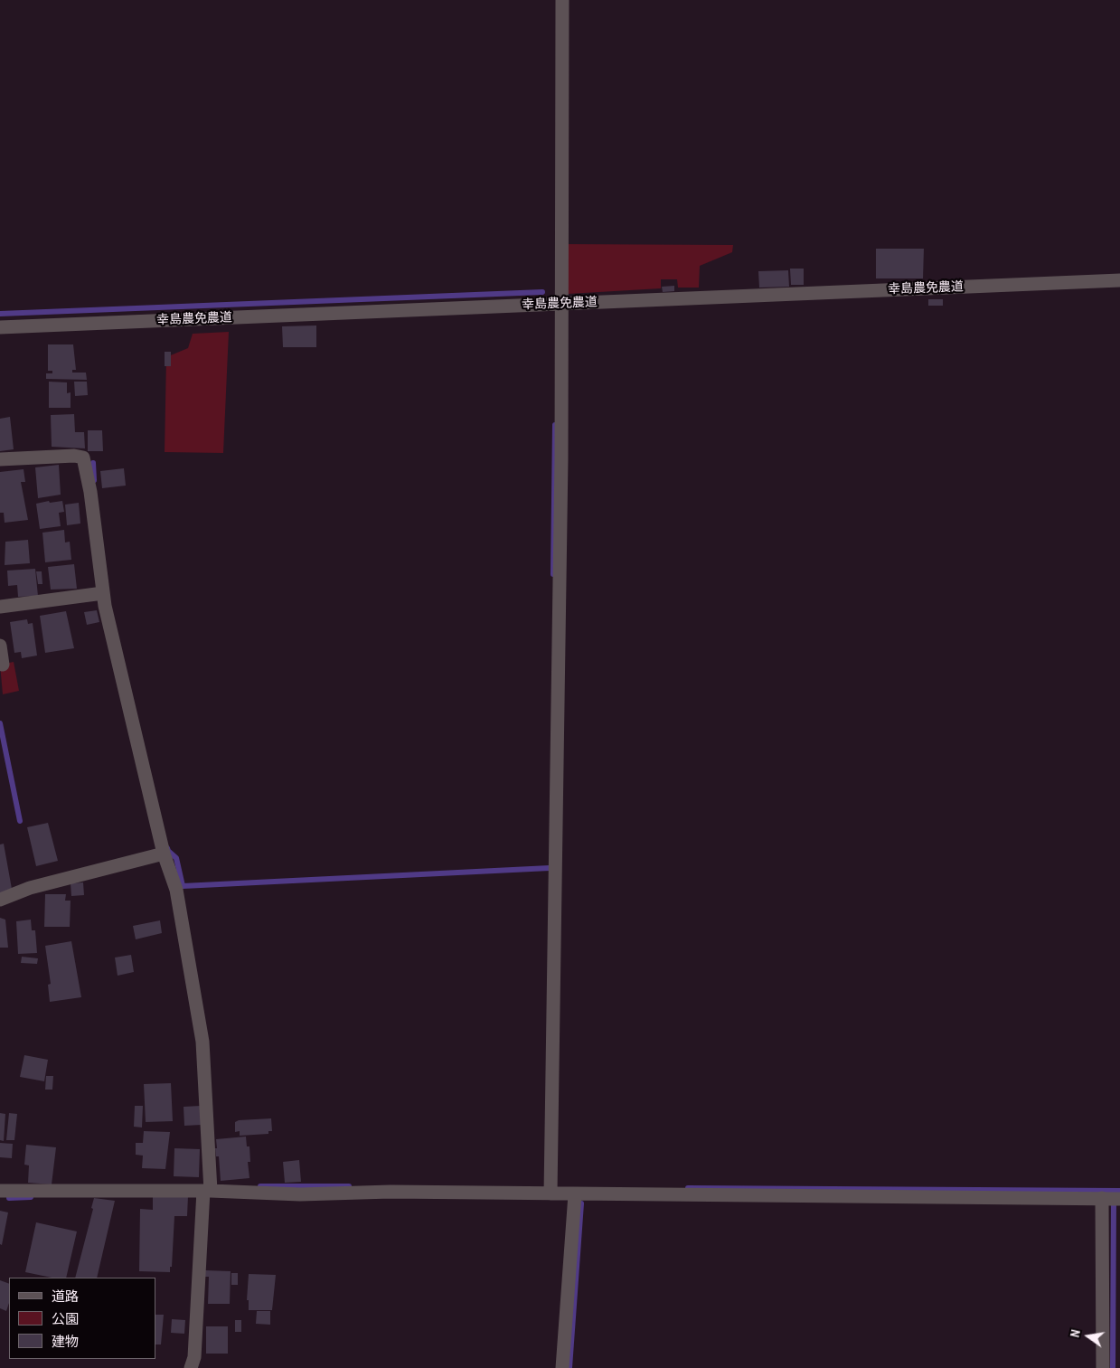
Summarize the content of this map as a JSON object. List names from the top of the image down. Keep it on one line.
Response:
{"streets":{"street":["幸島農免農道"]},"legend":["道路","公園","建物"],"north":"left"}
